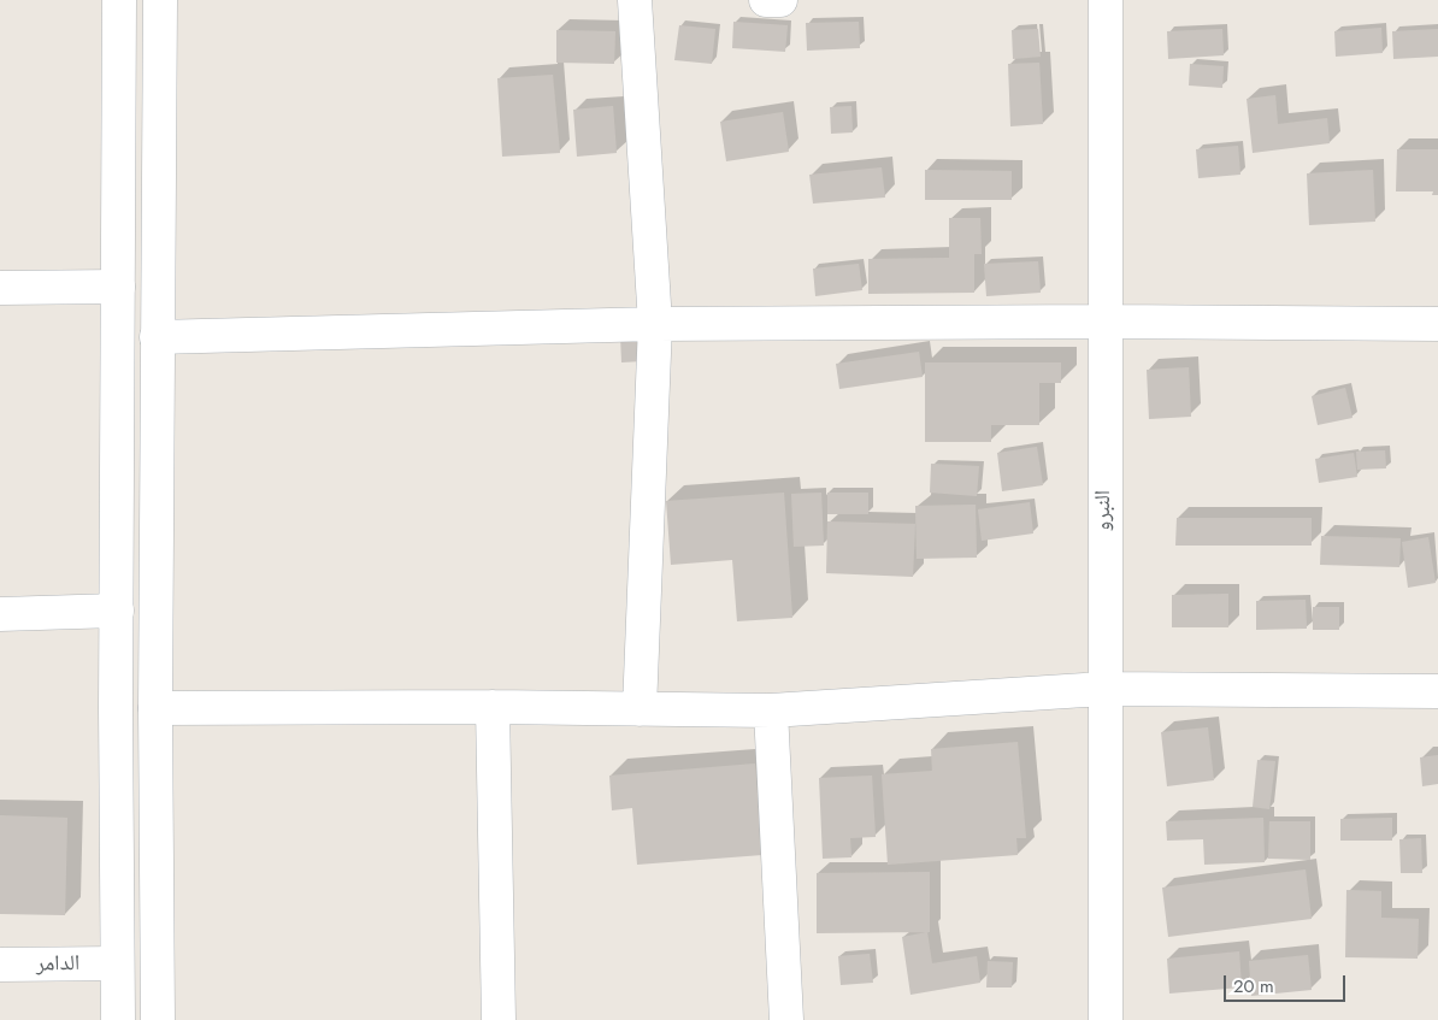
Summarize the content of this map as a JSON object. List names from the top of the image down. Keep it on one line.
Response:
{"streets":{"street":["النبرو","الدامر"]},"scale_bar":"20 m"}
